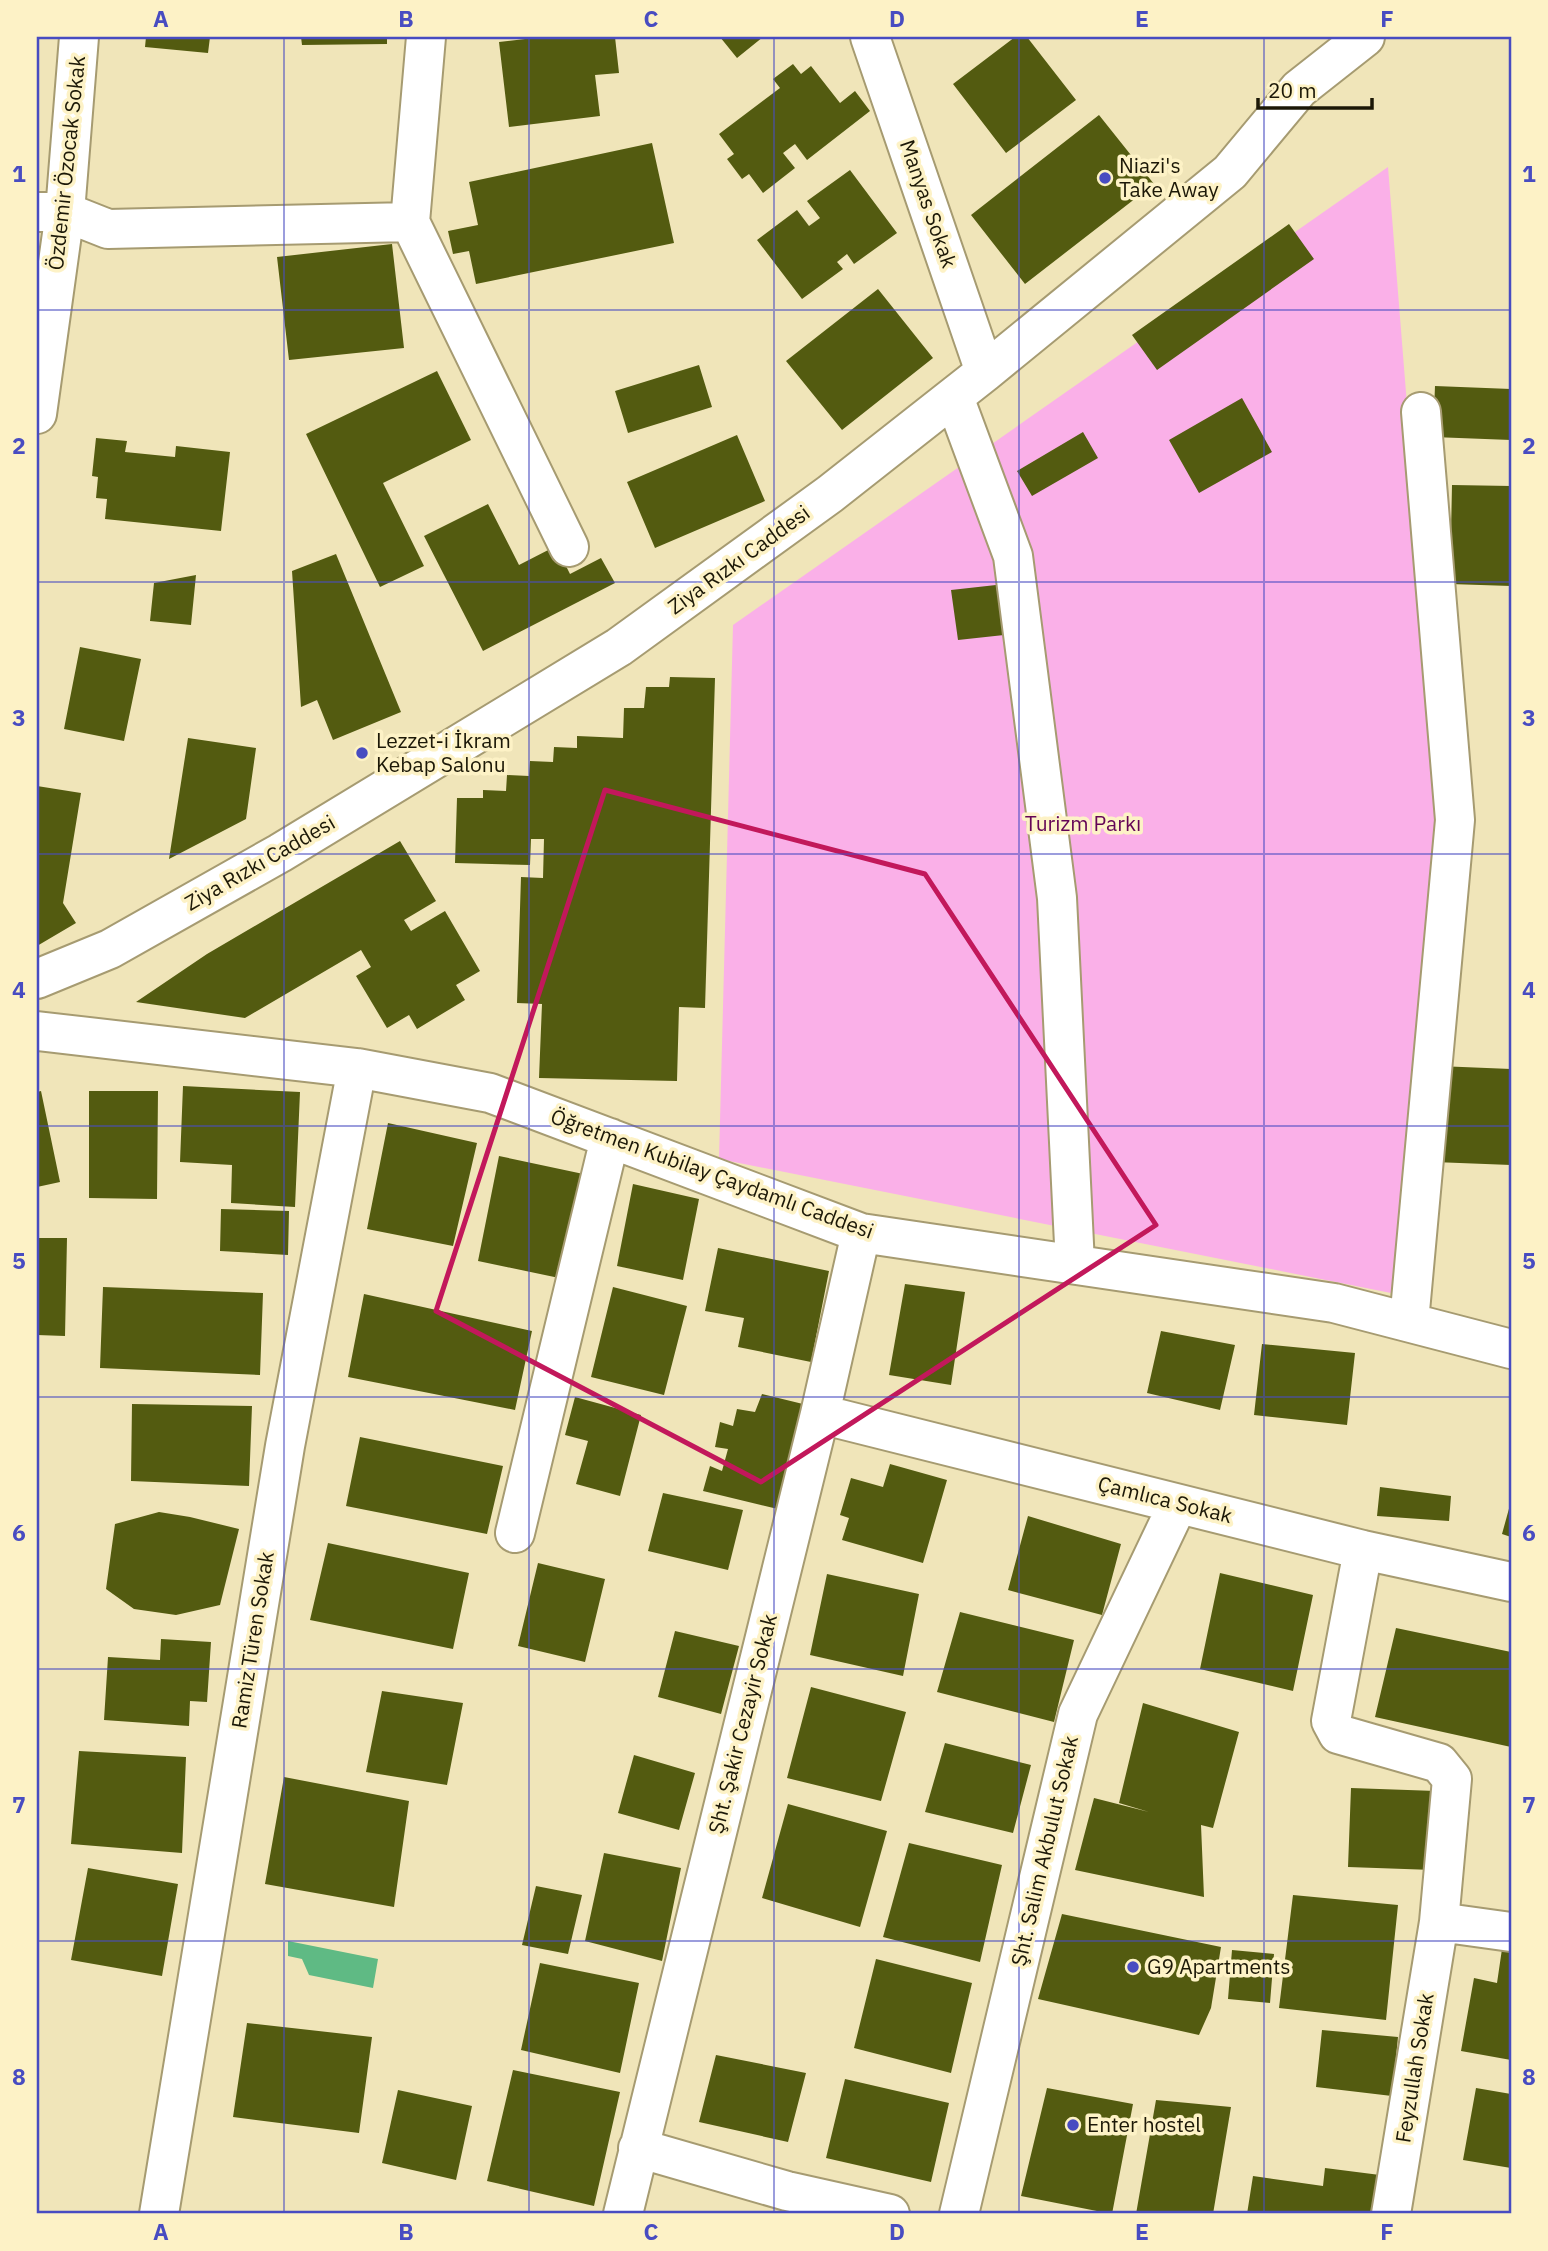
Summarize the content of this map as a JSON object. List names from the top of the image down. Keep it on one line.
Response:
{"streets":{"street":["Özdemir Özocak Sokak","Manyas Sokak","Ziya Rızkı Caddesi","Öğretmen Kubilay Çaydamlı Caddesi","Çamlıca Sokak","Ramiz Türen Sokak","Şht. Şakir Cezayir Sokak","Şht. Salim Akbulut Sokak","Feyzullah Sokak"]},"crossings":[["Manyas Sokak","Ziya Rızkı Caddesi"],["Öğretmen Kubilay Çaydamlı Caddesi","Ramiz Türen Sokak"],["Öğretmen Kubilay Çaydamlı Caddesi","Şht. Şakir Cezayir Sokak"],["Çamlıca Sokak","Şht. Şakir Cezayir Sokak"],["Çamlıca Sokak","Şht. Salim Akbulut Sokak"],["Çamlıca Sokak","Feyzullah Sokak"]],"parks":["Turizm Parkı"],"places":["Niazi's Take Away","Lezzet-i̇ İkram Kebap Salonu","G9 Apartments","Enter hostel"],"scale_bar":"20 m","grid":{"columns":["A","B","C","D","E","F"],"rows":["1","2","3","4","5","6","7","8"]}}
